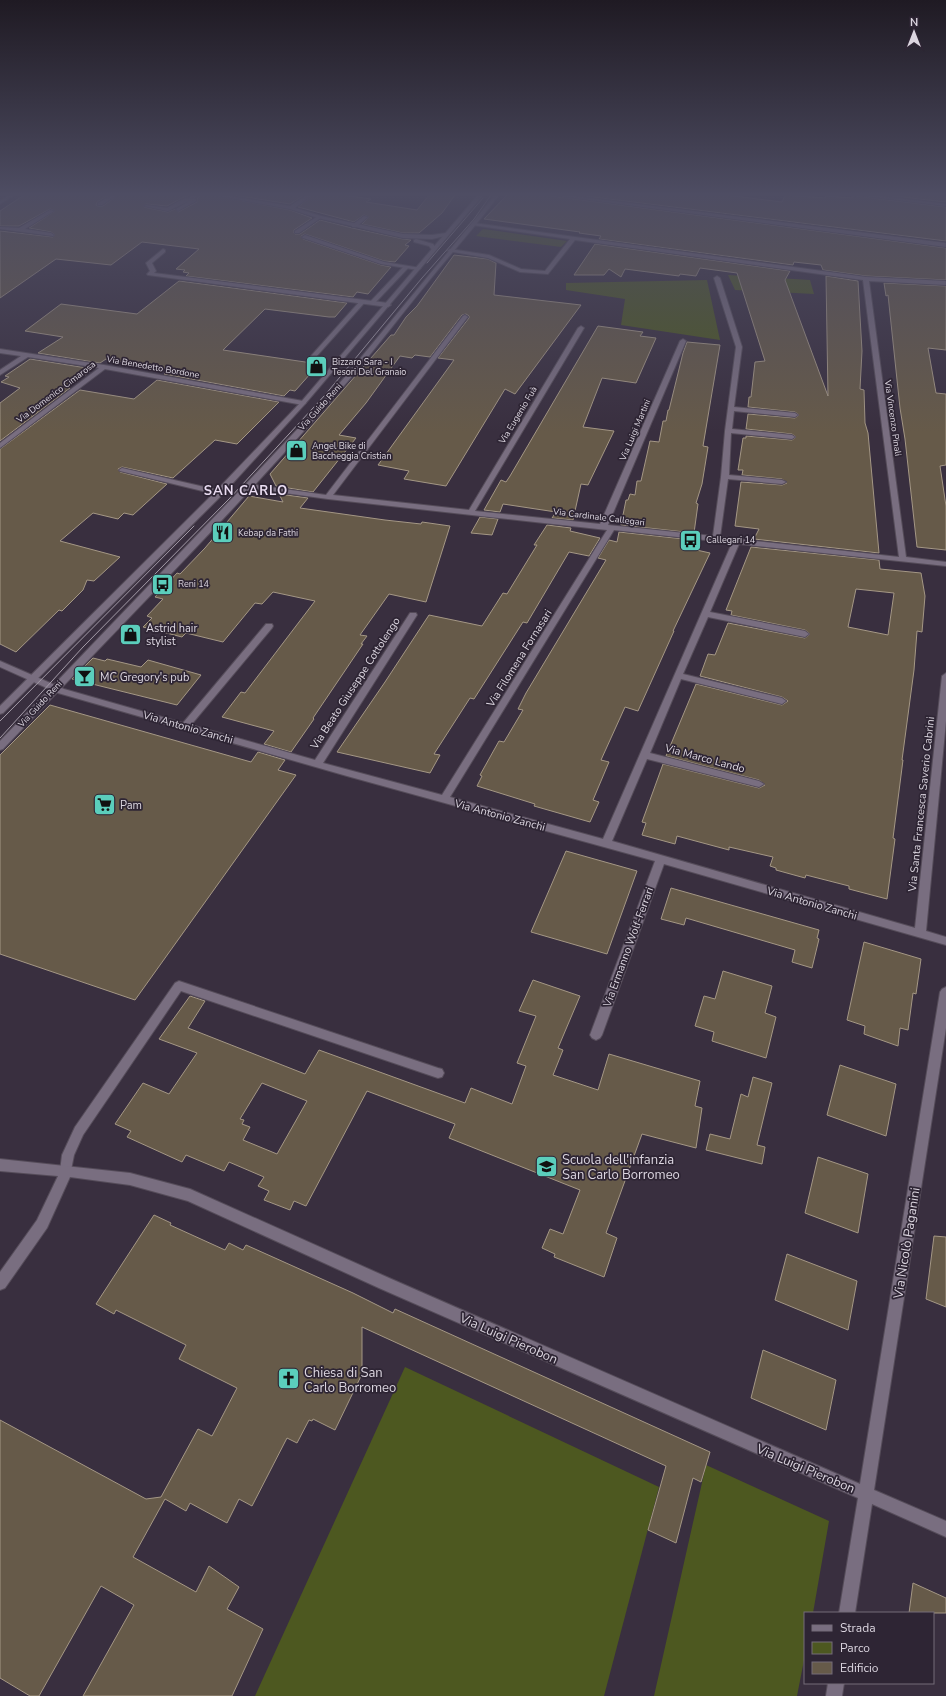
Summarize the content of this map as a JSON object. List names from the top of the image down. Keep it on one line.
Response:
{"streets":{"street":["Via Benedetto Bordone","Via Domenico Cimarosa","Via Guido Reni","Via Eugenio Fuà","Via Vincenzo Pinali","Via Luigi Martini","Via Cardinale Callegari","Via Filomena Fornasari","Via Beato Giuseppe Cottolengo","Via Antonio Zanchi","Via Marco Lando","Via Santa Francesca Saverio Cabrini","Via Ermanno Wolf-Ferrari","Via Nicolò Paganini","Via Luigi Pierobon"]},"crossings":[["Via Benedetto Bordone","Via Domenico Cimarosa"],["Via Benedetto Bordone","Via Guido Reni"],["Via Guido Reni","Via Cardinale Callegari"],["Via Guido Reni","Via Antonio Zanchi"],["Via Eugenio Fuà","Via Cardinale Callegari"],["Via Vincenzo Pinali","Via Cardinale Callegari"],["Via Luigi Martini","Via Cardinale Callegari"],["Via Luigi Martini","Via Filomena Fornasari"],["Via Cardinale Callegari","Via Filomena Fornasari"],["Via Cardinale Callegari","Via Marco Lando"],["Via Filomena Fornasari","Via Antonio Zanchi"],["Via Beato Giuseppe Cottolengo","Via Antonio Zanchi"],["Via Antonio Zanchi","Via Marco Lando"],["Via Antonio Zanchi","Via Santa Francesca Saverio Cabrini"],["Via Antonio Zanchi","Via Ermanno Wolf-Ferrari"],["Via Nicolò Paganini","Via Luigi Pierobon"]],"districts":["SAN CARLO"],"places":{"shop":["Bizzaro Sara - I Tesori Del Granaio","Angel Bike di Baccheggia Cristian","Astrid hair stylist"],"restaurant":["Kebap da Fathi"],"bus stop":["Callegari 14","Reni 14"],"bar":["MC Gregory's pub"],"supermarket":["Pam"],"school or university":["Scuola dell'infanzia San Carlo Borromeo"],"church":["Chiesa di San Carlo Borromeo"]},"legend":["Strada","Parco","Edificio"],"north":"top"}
